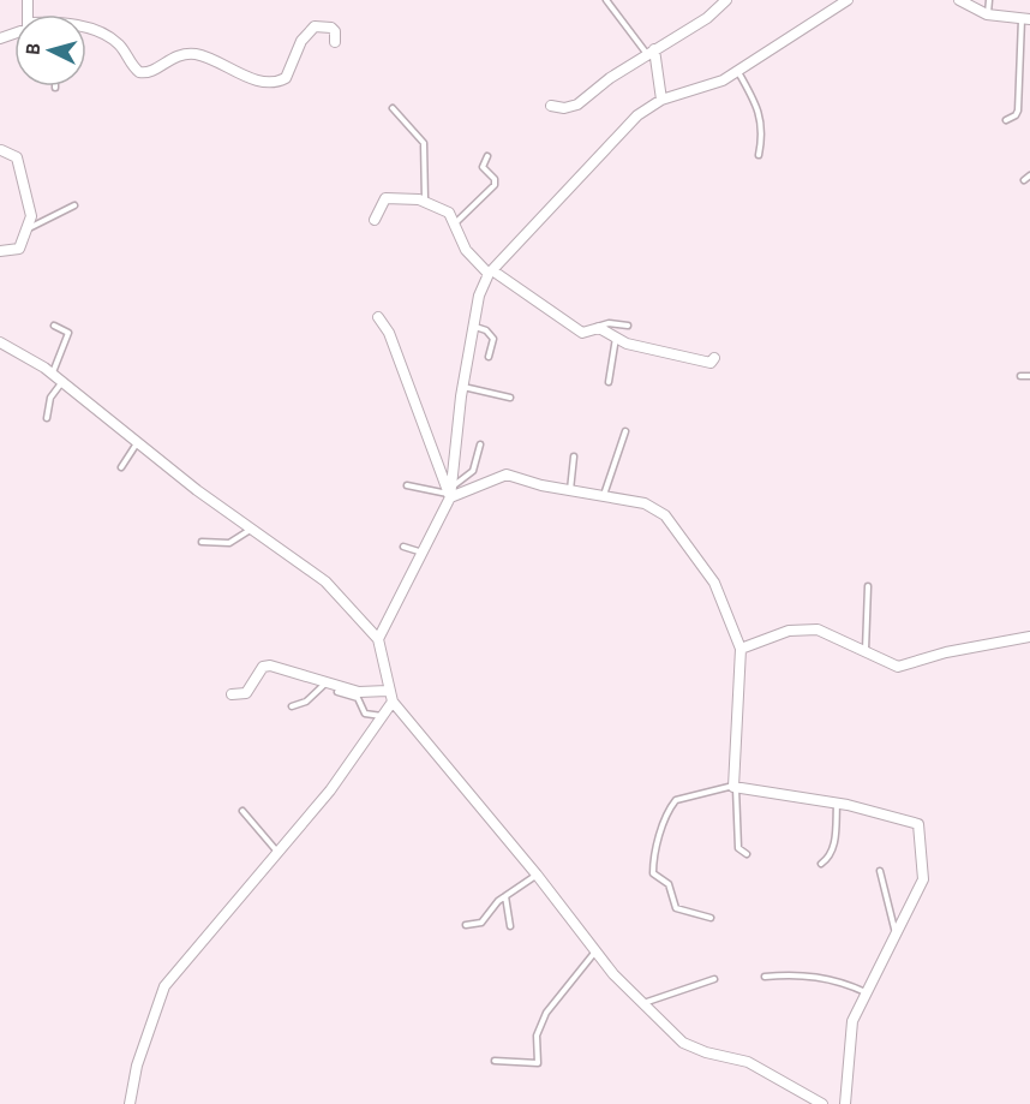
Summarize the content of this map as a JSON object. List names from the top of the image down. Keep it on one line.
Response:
{"north":"left"}
